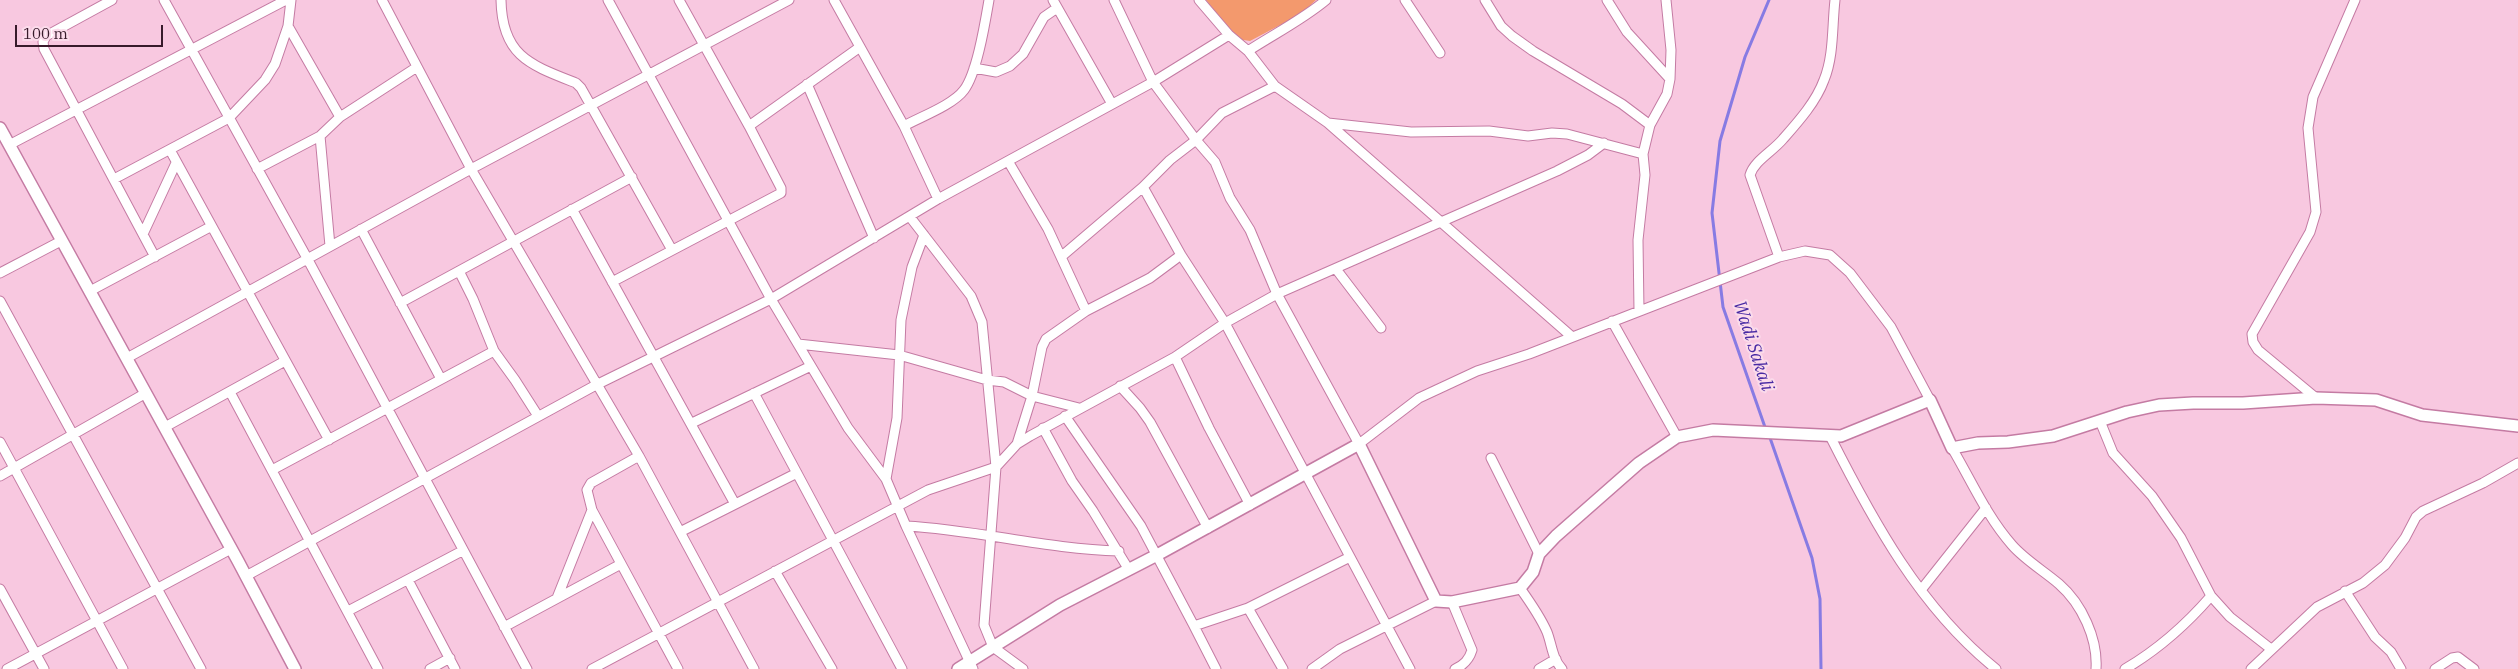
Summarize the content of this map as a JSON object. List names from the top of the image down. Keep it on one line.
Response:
{"water":["Wadi Sakali"],"scale_bar":"100 m"}
